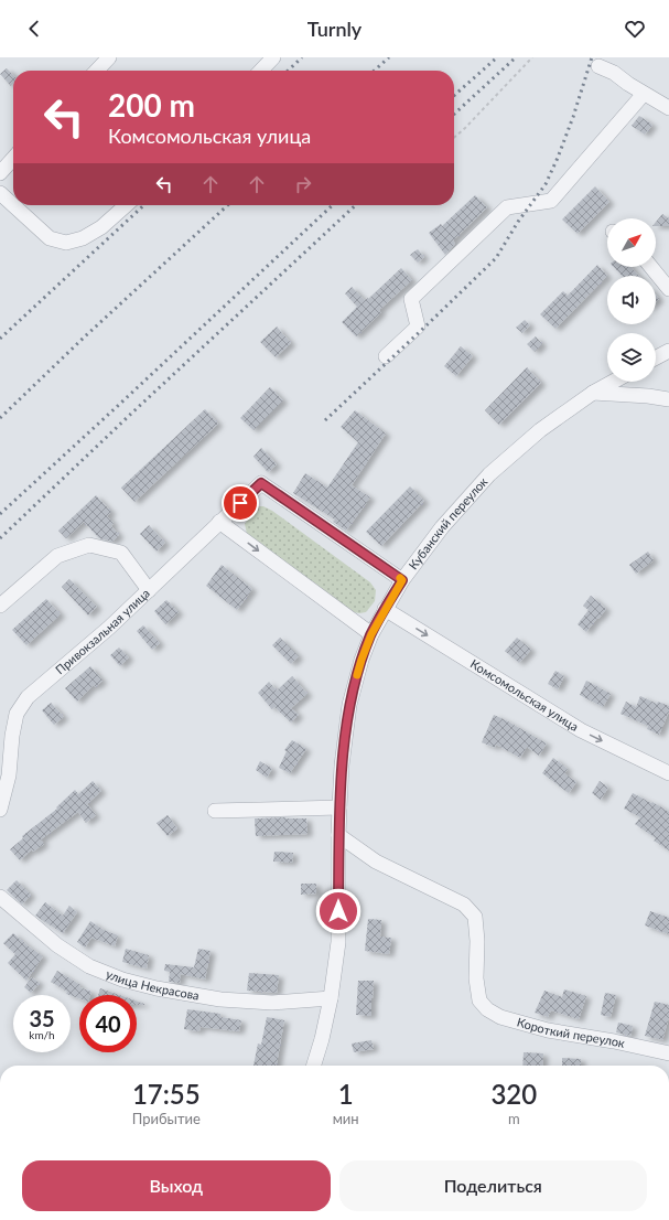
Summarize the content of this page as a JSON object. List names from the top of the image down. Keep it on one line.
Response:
{"streets":{"street":["Кубанский переулок","Привокзальная улица","Комсомольская улица","улица Некрасова","Короткий переулок"]},"crossings":[["Кубанский переулок","Привокзальная улица"],["Кубанский переулок","Комсомольская улица"],["Кубанский переулок","улица Некрасова"],["Кубанский переулок","Короткий переулок"]],"one_way":["Комсомольская улица"],"north":"top right","page":{"header":"Turnly","turn":["200 m","Комсомольская улица"],"speed":"35 km/h","limit":"40","eta":["17:55","Прибытие","1","мин","320","m"],"buttons":["Выход","Поделиться"]}}
